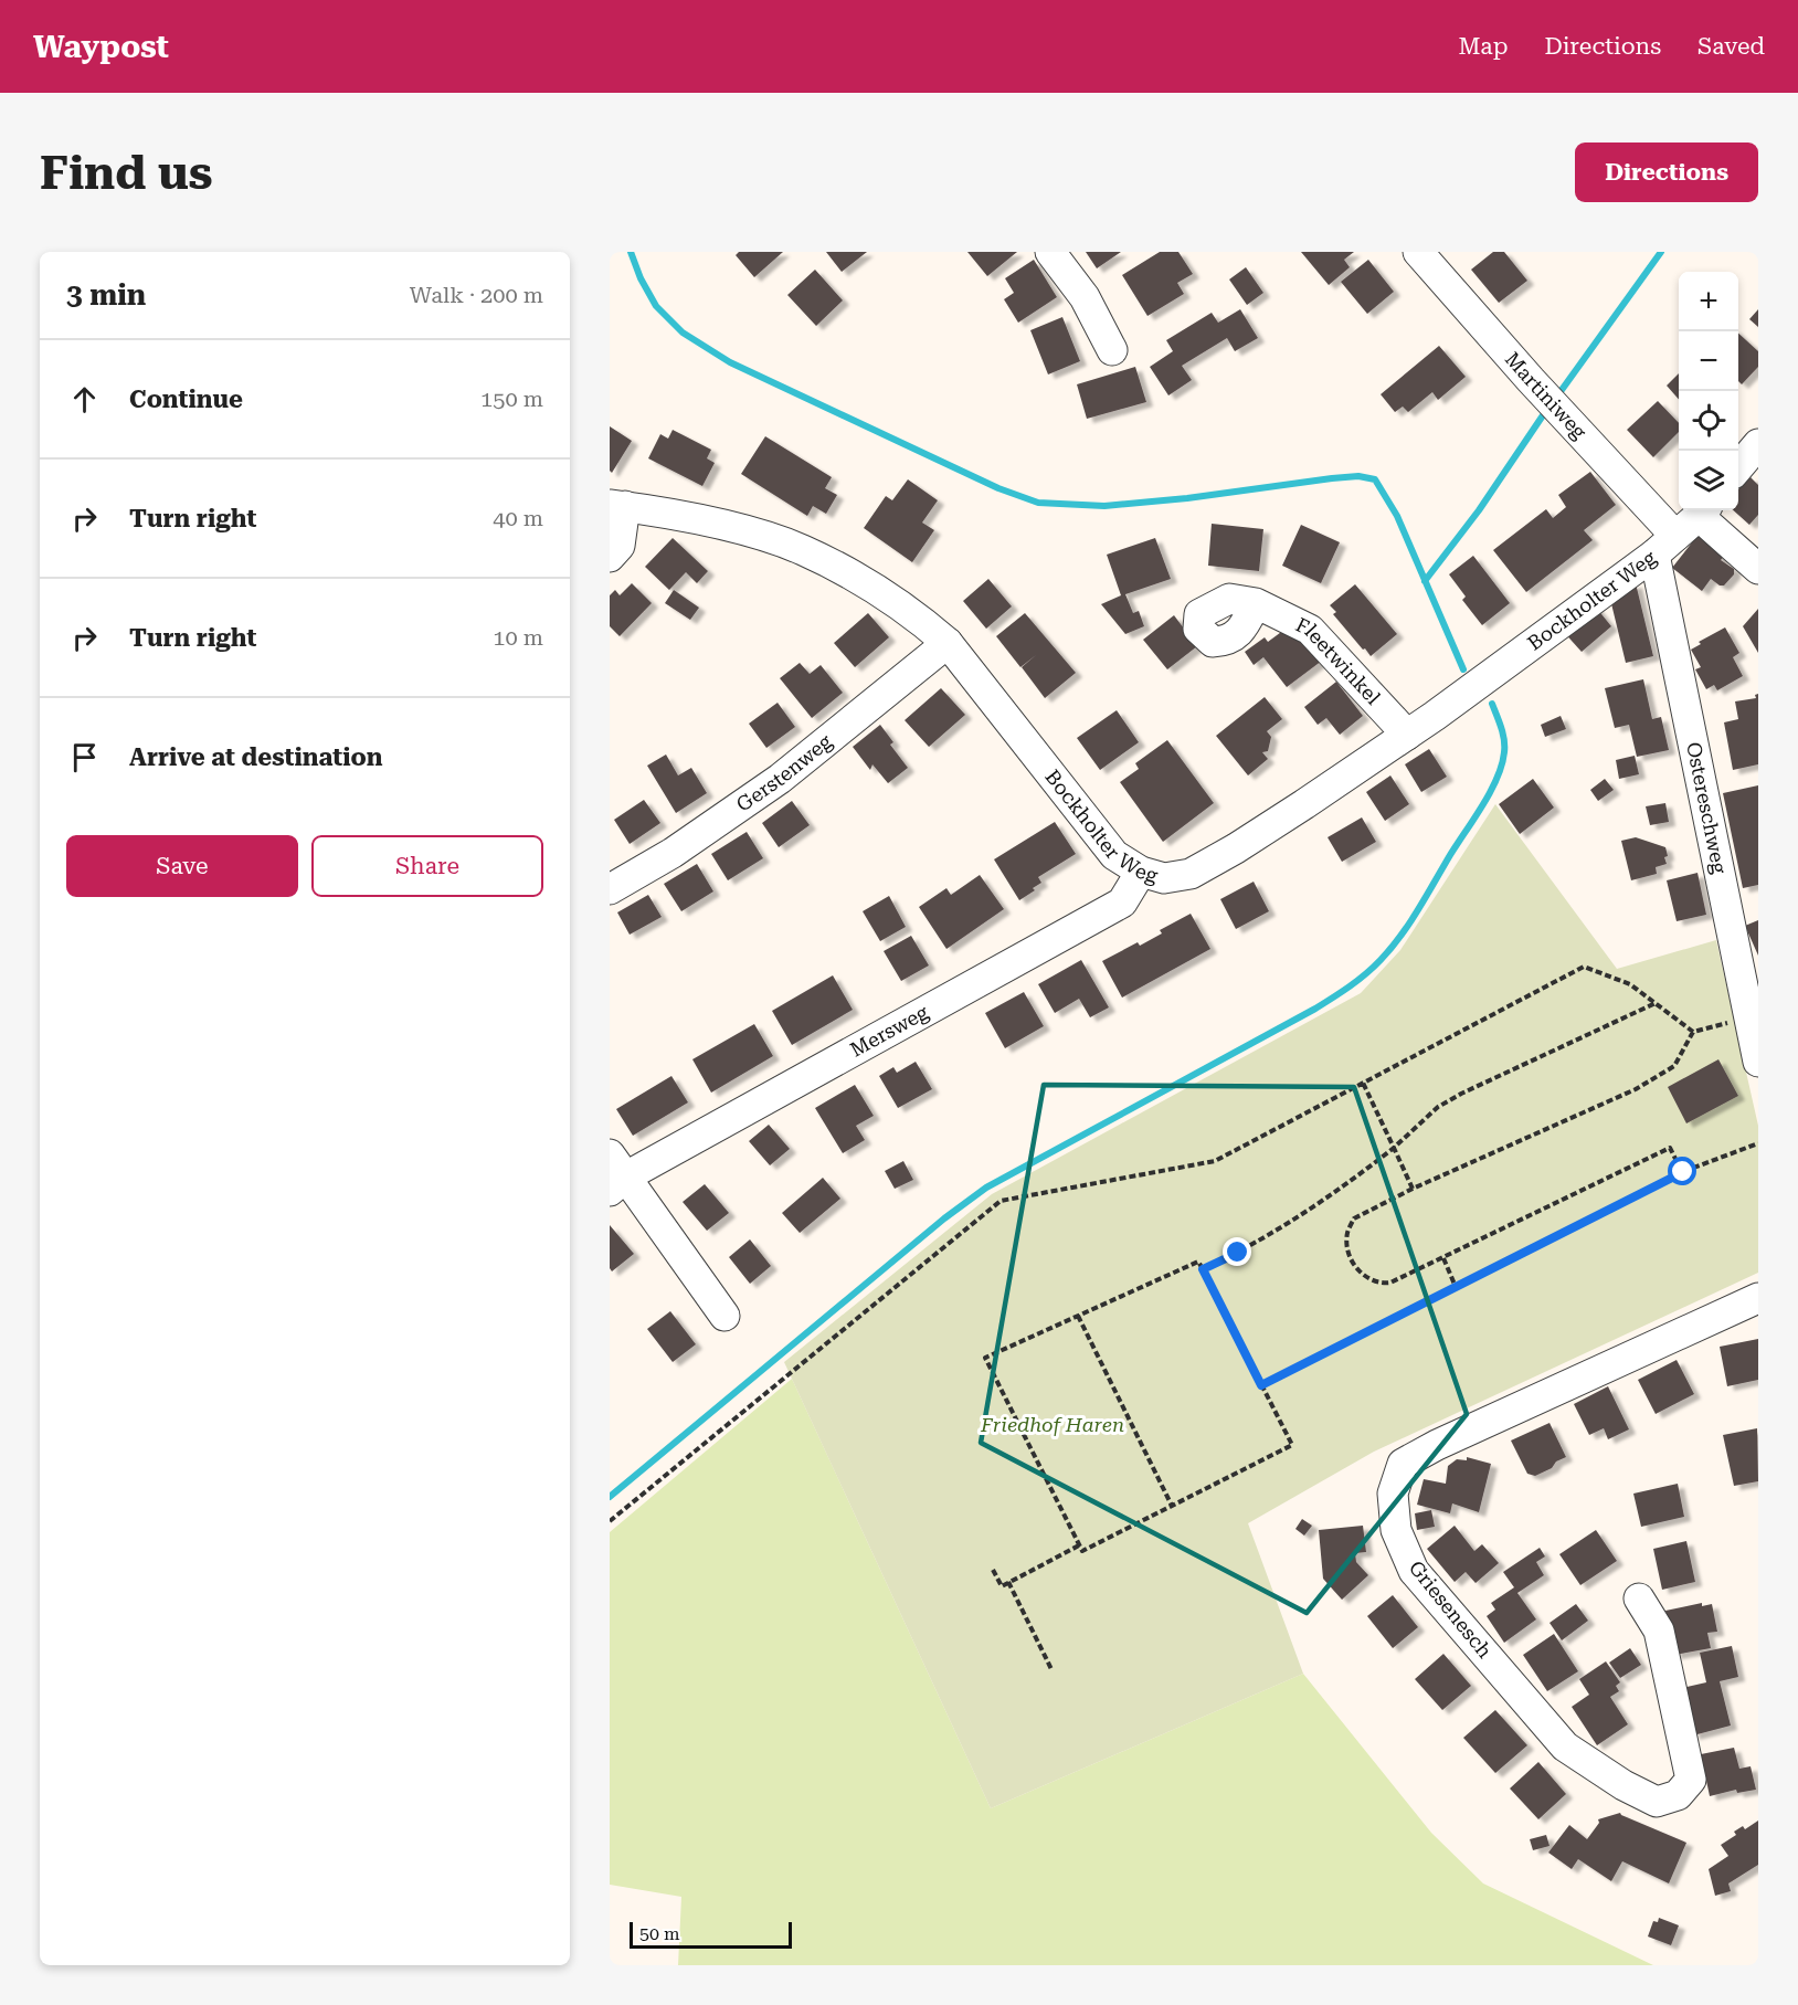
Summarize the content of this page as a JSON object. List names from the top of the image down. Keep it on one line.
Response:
{"streets":{"street":["Martiniweg","Bockholter Weg","Fleetwinkel","Gerstenweg","Ostereschweg","Mersweg","Griesenesch"]},"crossings":[["Martiniweg","Bockholter Weg"],["Martiniweg","Ostereschweg"],["Bockholter Weg","Fleetwinkel"],["Bockholter Weg","Gerstenweg"],["Bockholter Weg","Ostereschweg"],["Bockholter Weg","Mersweg"]],"parks":["Friedhof Haren"],"scale_bar":"50 m","page":{"header":"Waypost","nav":["Map","Directions","Saved"],"buttons":["Directions",["Save","Share"]],"title":"Find us","heading":["3 min","Walk · 200 m"],"map_buttons":["+","−"],"list":[["Continue","150 m"],["Turn right","40 m"],["Turn right","10 m"],"Arrive at destination"],"scale":"50 m"}}
